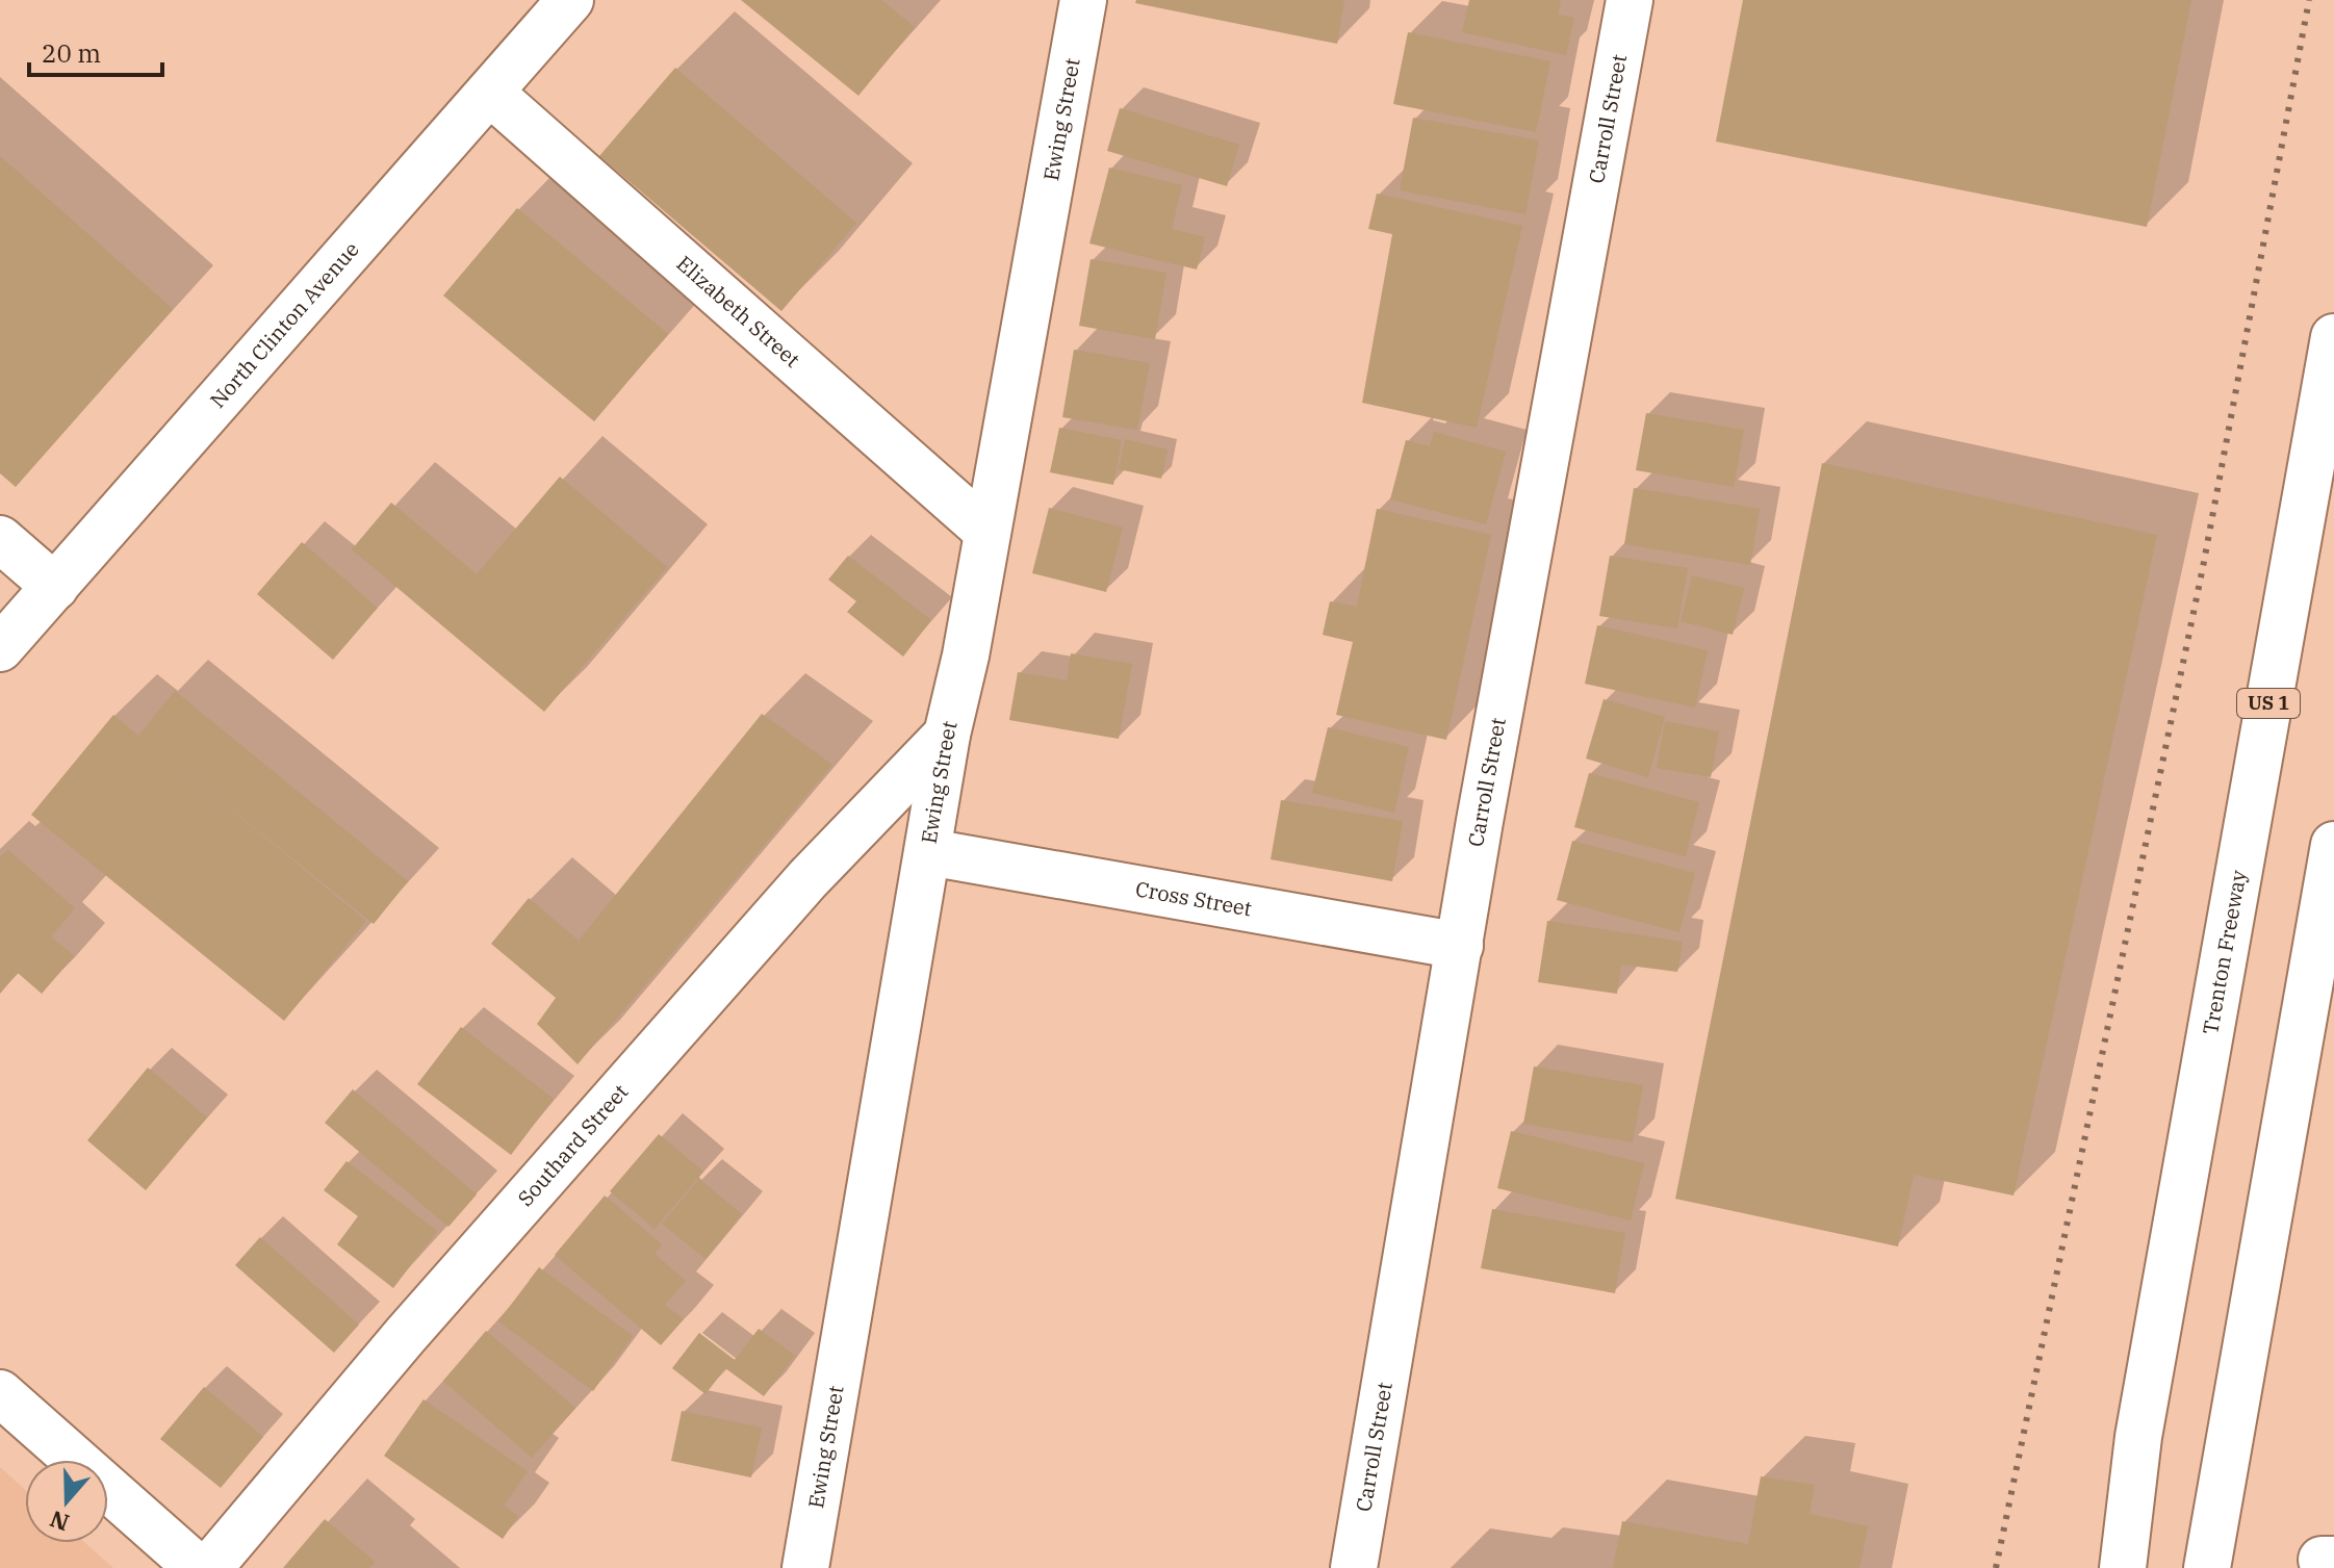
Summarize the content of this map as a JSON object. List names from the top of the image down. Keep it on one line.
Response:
{"streets":{"main road":["Ewing Street","Carroll Street","Elizabeth Street","North Clinton Avenue","US 1","Cross Street","Trenton Freeway","Southard Street"]},"crossings":[["Ewing Street","Elizabeth Street"],["Ewing Street","Cross Street"],["Ewing Street","Southard Street"],["Carroll Street","Cross Street"],["Elizabeth Street","North Clinton Avenue"]],"scale_bar":"20 m","north":"bottom"}
